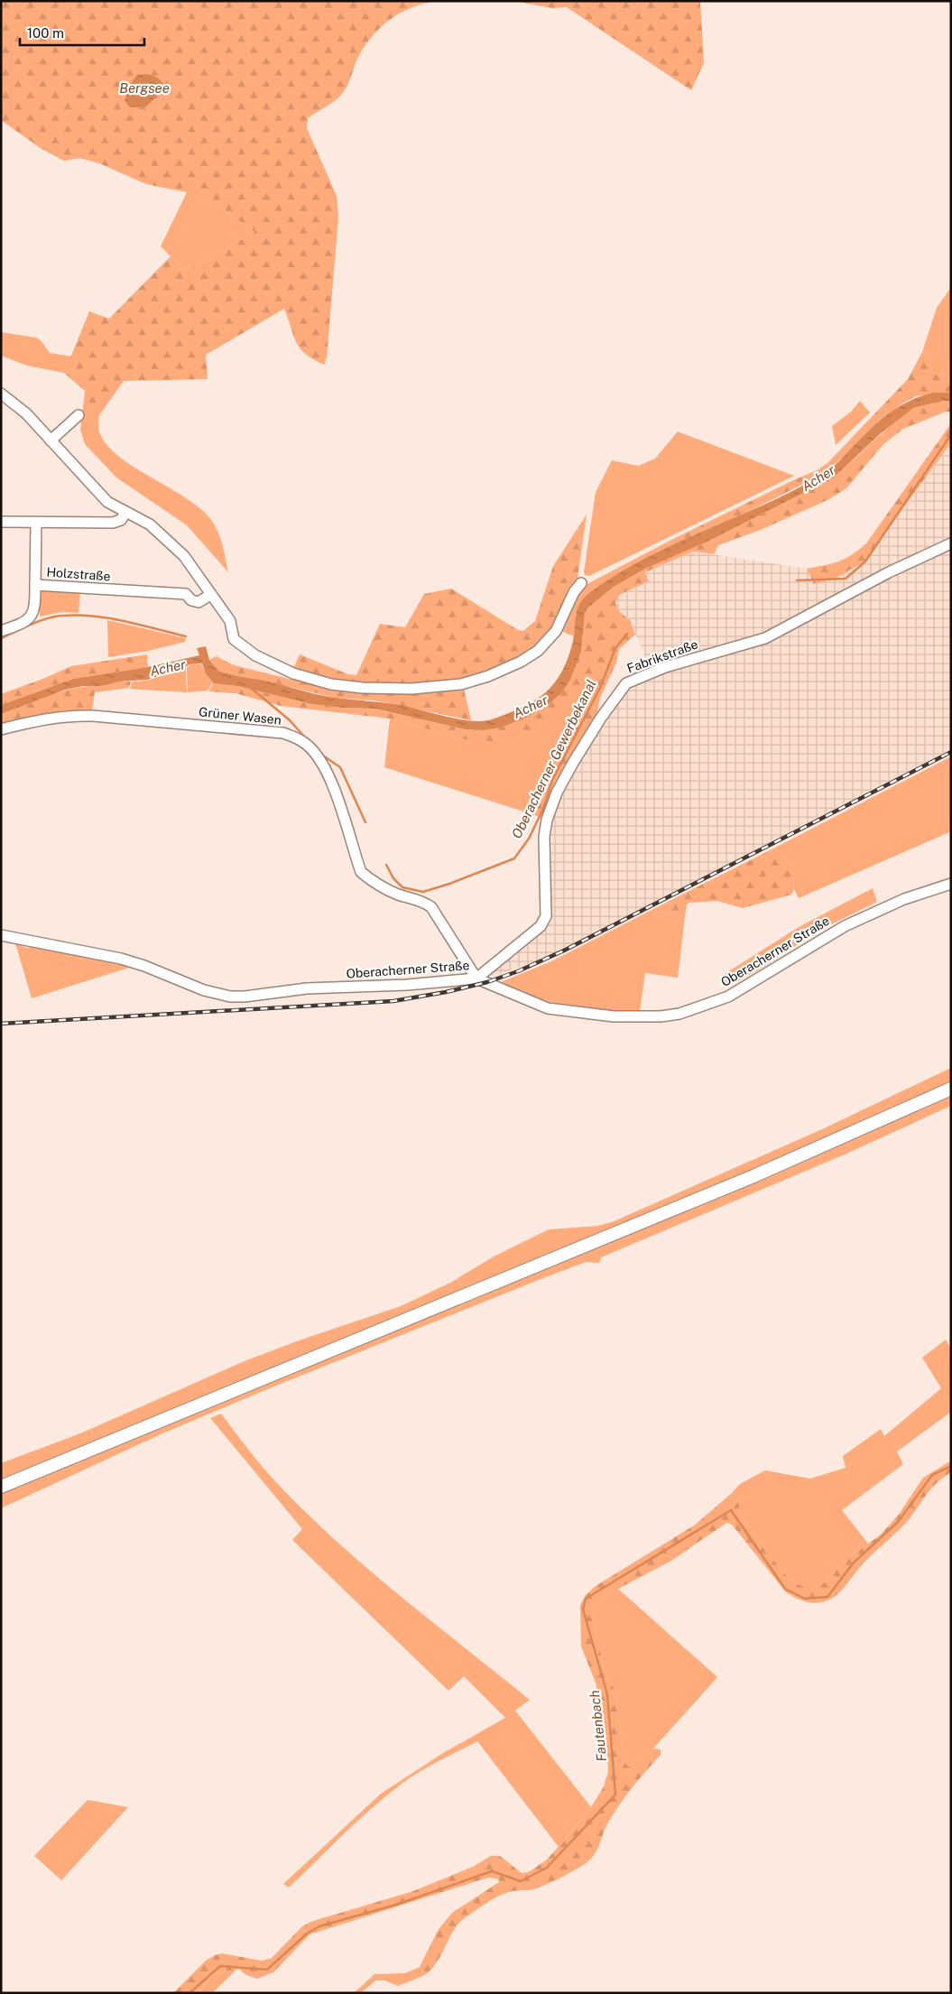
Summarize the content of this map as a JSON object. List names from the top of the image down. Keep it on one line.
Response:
{"streets":{"street":["Holzstraße","Fabrikstraße","Grüner Wasen","Oberacherner Straße"]},"crossings":[["Fabrikstraße","Grüner Wasen"],["Fabrikstraße","Oberacherner Straße"],["Grüner Wasen","Oberacherner Straße"]],"water":["Bergsee","Acher","Oberacherner Gewerbekanal","Fautenbach"],"scale_bar":"100 m"}
